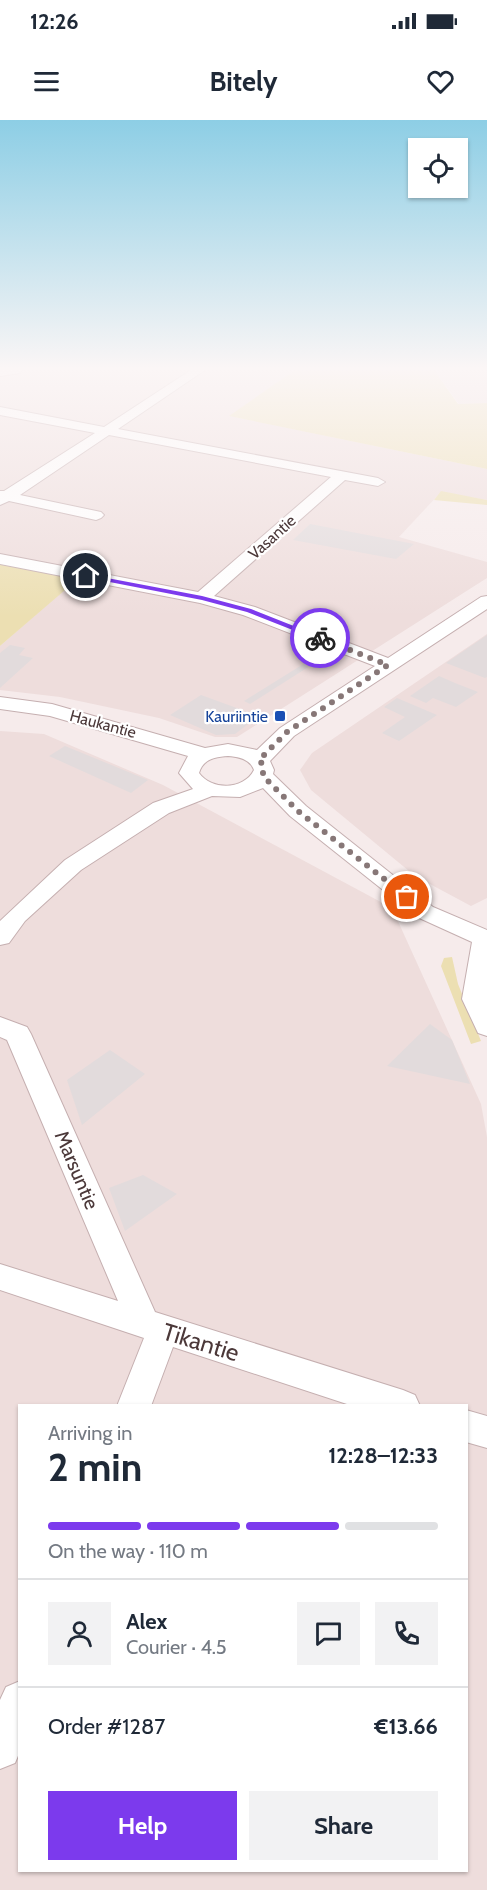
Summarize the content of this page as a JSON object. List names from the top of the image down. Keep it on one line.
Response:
{"streets":{"street":["Vasantie","Haukantie","Marsuntie","Tikantie"]},"crossings":[["Marsuntie","Tikantie"]],"places":{"transit":["Kauriintie"]},"page":{"status":"12:26","header":"Bitely","heading":["2 min","Arriving in","12:28–12:33"],"panel":["Alex","Courier · 4.5","Order #1287","€13.66"],"bar":"On the way · 110 m","buttons":["Help","Share"]}}
